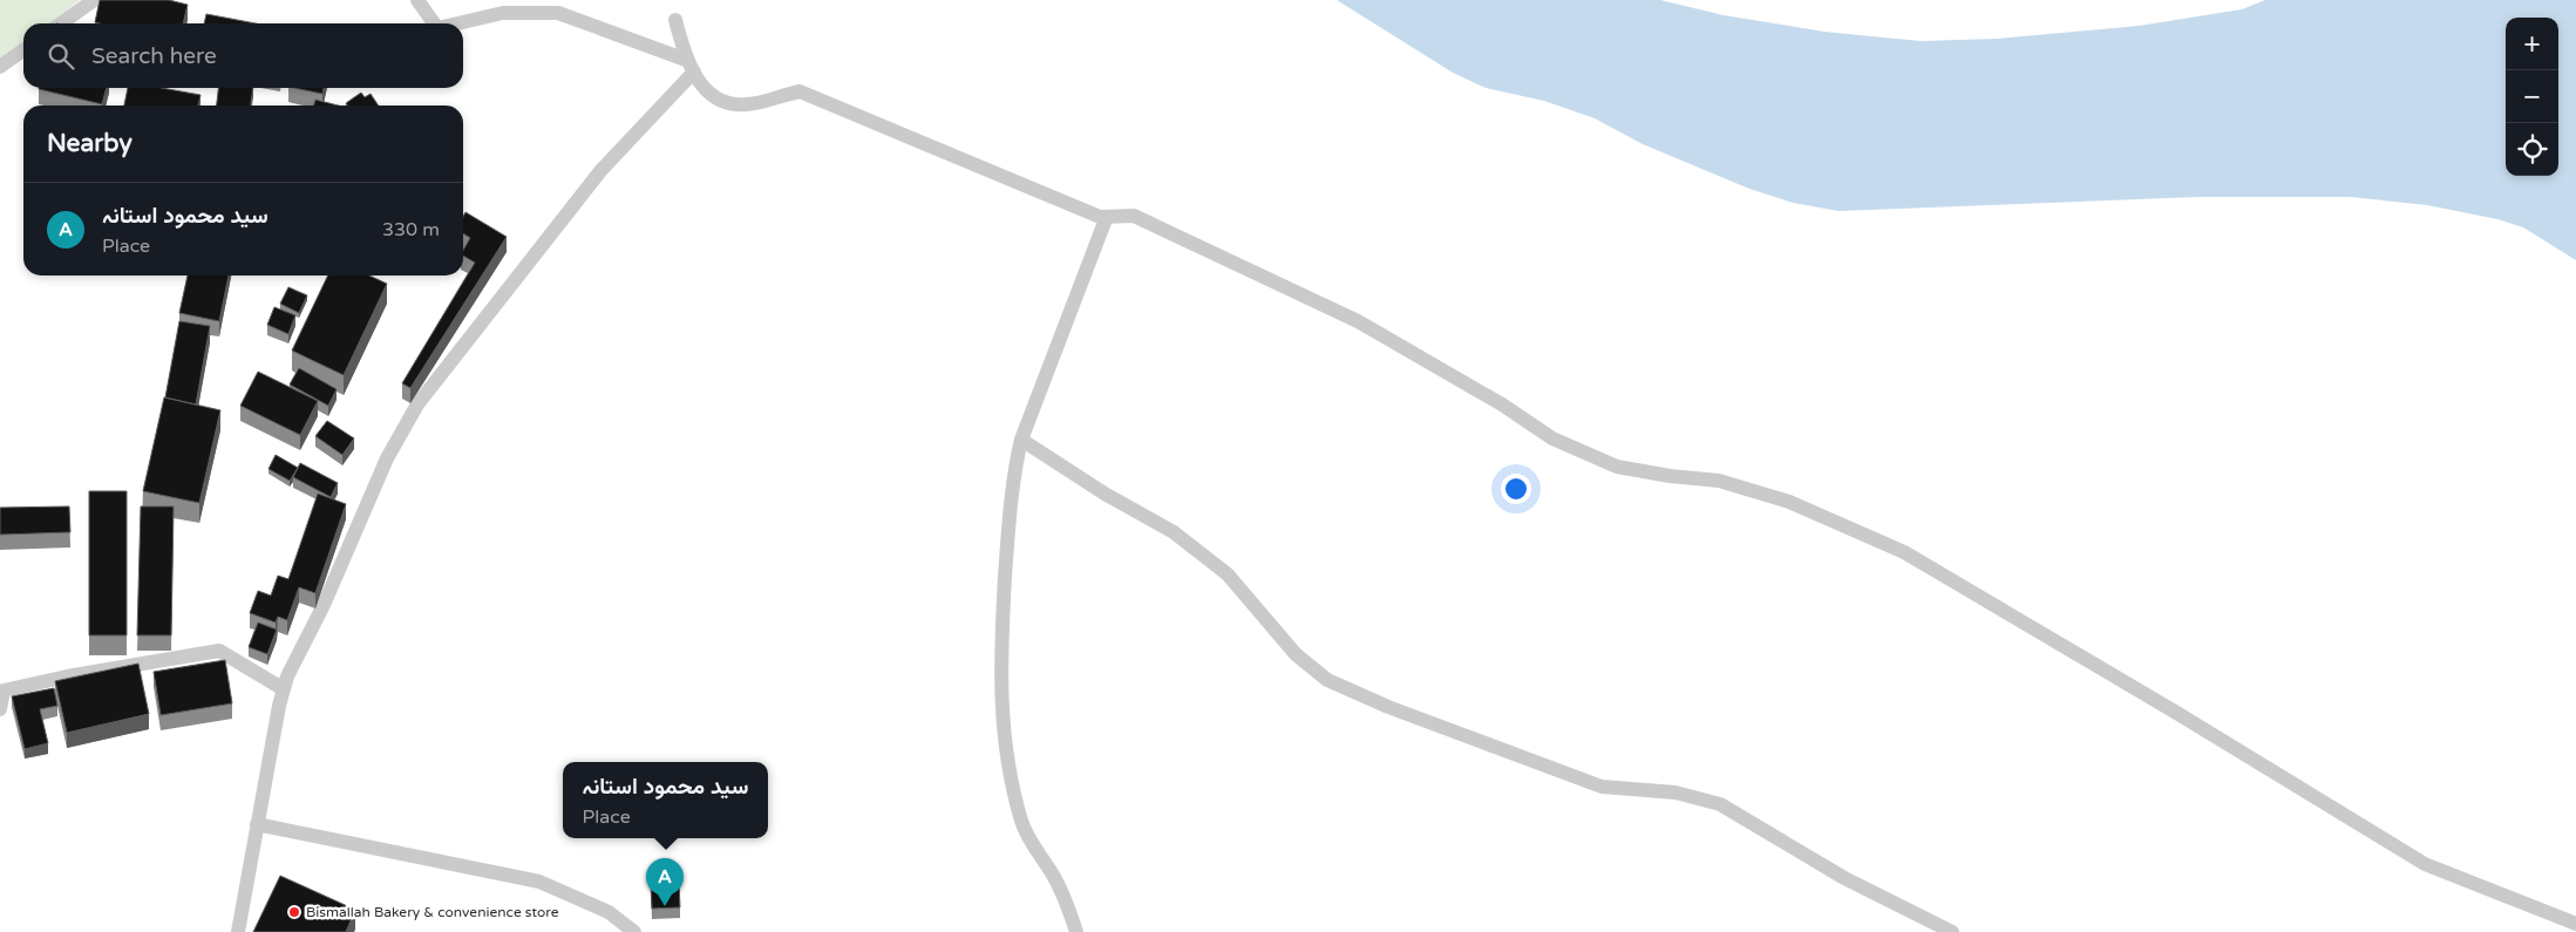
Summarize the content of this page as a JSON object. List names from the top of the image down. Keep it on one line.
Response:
{"places":["Bismallah Bakery & convenience store"],"page":{"map_buttons":["+","−"],"search":"Search here","heading":"Nearby","list":[{"mark":"A","name":"سید محمود استانہ","note":"Place","value":"330 m"}],"popup":["سید محمود استانہ","Place"],"pins":"A"}}
